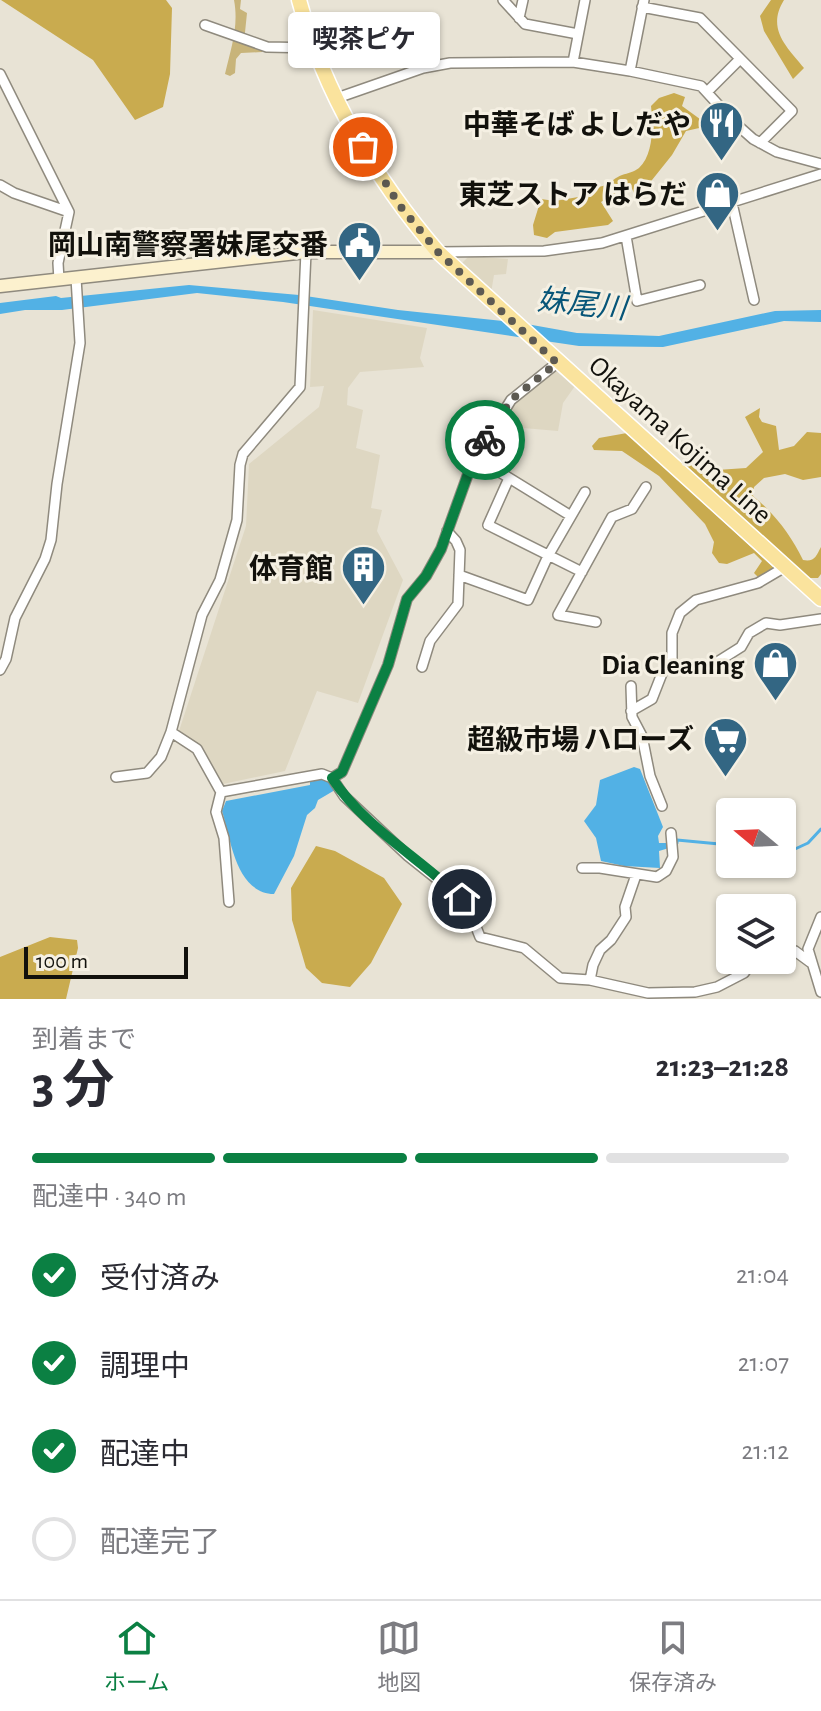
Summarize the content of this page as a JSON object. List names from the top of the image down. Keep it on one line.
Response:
{"streets":{"main road":["Okayama Kojima Line"]},"water":["妹尾川"],"places":{"other":["喫茶ピケ"],"restaurant":["中華そば よしだや"],"shop":["東芝ストア はらだ","Dia Cleaning"],"public building":["岡山南警察署妹尾交番"],"building":["体育館"],"supermarket":["超級市場 ハローズ"]},"scale_bar":"100 m","north":"left","page":{"bubble":"喫茶ピケ","scale":"100 m","heading":["3 分","到着まで","21:23–21:28"],"bar":"配達中 · 340 m","list":[["受付済み","21:04"],["調理中","21:07"],["配達中","21:12"],"配達完了"],"tabs":["ホーム","地図","保存済み"]}}
